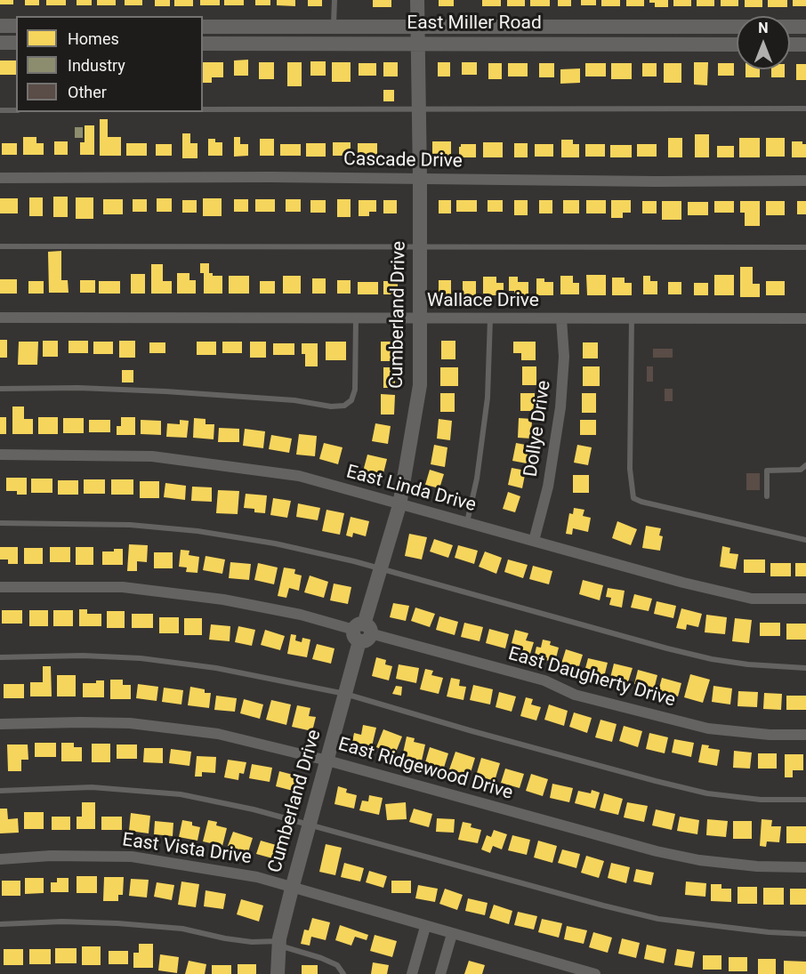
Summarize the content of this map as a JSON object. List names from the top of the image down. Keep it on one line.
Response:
{"streets":{"main road":["East Miller Road","Cumberland Drive"],"street":["Cascade Drive","Wallace Drive","Dollye Drive","East Linda Drive","East Daugherty Drive","East Ridgewood Drive","East Vista Drive"]},"crossings":[["East Miller Road","Cumberland Drive"],["Cascade Drive","Cumberland Drive"],["Wallace Drive","Cumberland Drive"],["Wallace Drive","Dollye Drive"],["Cumberland Drive","East Linda Drive"],["Cumberland Drive","East Daugherty Drive"],["Cumberland Drive","East Ridgewood Drive"],["Cumberland Drive","East Vista Drive"],["Dollye Drive","East Linda Drive"]],"legend":["Homes","Industry","Other"],"north":"top"}
